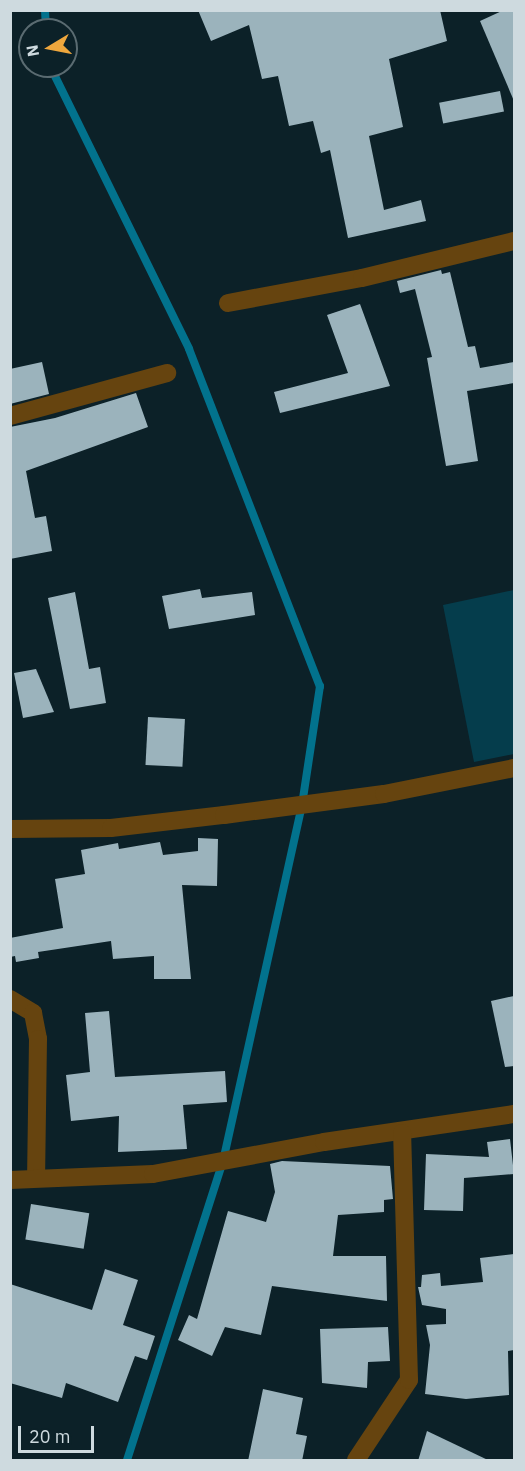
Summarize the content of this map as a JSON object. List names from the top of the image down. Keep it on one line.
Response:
{"scale_bar":"20 m","north":"left"}
